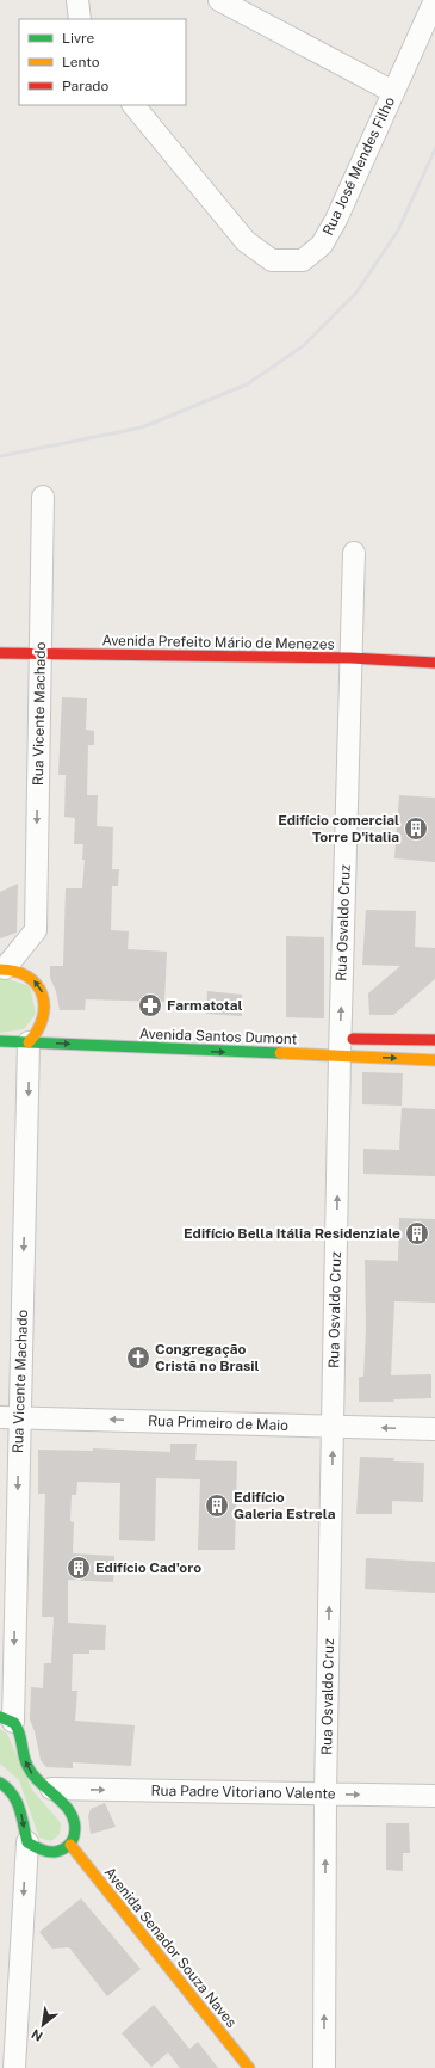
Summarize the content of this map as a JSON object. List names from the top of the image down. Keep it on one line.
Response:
{"streets":{"main road":["Avenida Prefeito Mário de Menezes","Avenida Santos Dumont","Avenida Senador Souza Naves"],"street":["Rua José Mendes Filho","Rua Vicente Machado","Rua Osvaldo Cruz","Rua Primeiro de Maio","Rua Padre Vitoriano Valente"]},"crossings":[["Avenida Prefeito Mário de Menezes","Rua Vicente Machado"],["Avenida Prefeito Mário de Menezes","Rua Osvaldo Cruz"],["Rua Vicente Machado","Avenida Santos Dumont"],["Rua Vicente Machado","Rua Primeiro de Maio"],["Rua Osvaldo Cruz","Avenida Santos Dumont"],["Rua Osvaldo Cruz","Rua Primeiro de Maio"],["Rua Osvaldo Cruz","Rua Padre Vitoriano Valente"]],"one_way":["Rua Vicente Machado","Rua Osvaldo Cruz","Avenida Santos Dumont","Rua Primeiro de Maio","Rua Padre Vitoriano Valente"],"places":{"building":["Edifício comercial Torre D'italia","Edifício Bella Itália Residenziale","Edifício Galeria Estrela","Edifício Cad'oro"],"pharmacy":["Farmatotal"],"church":["Congregação Cristã no Brasil"]},"legend":["Livre","Lento","Parado"],"north":"bottom left"}
